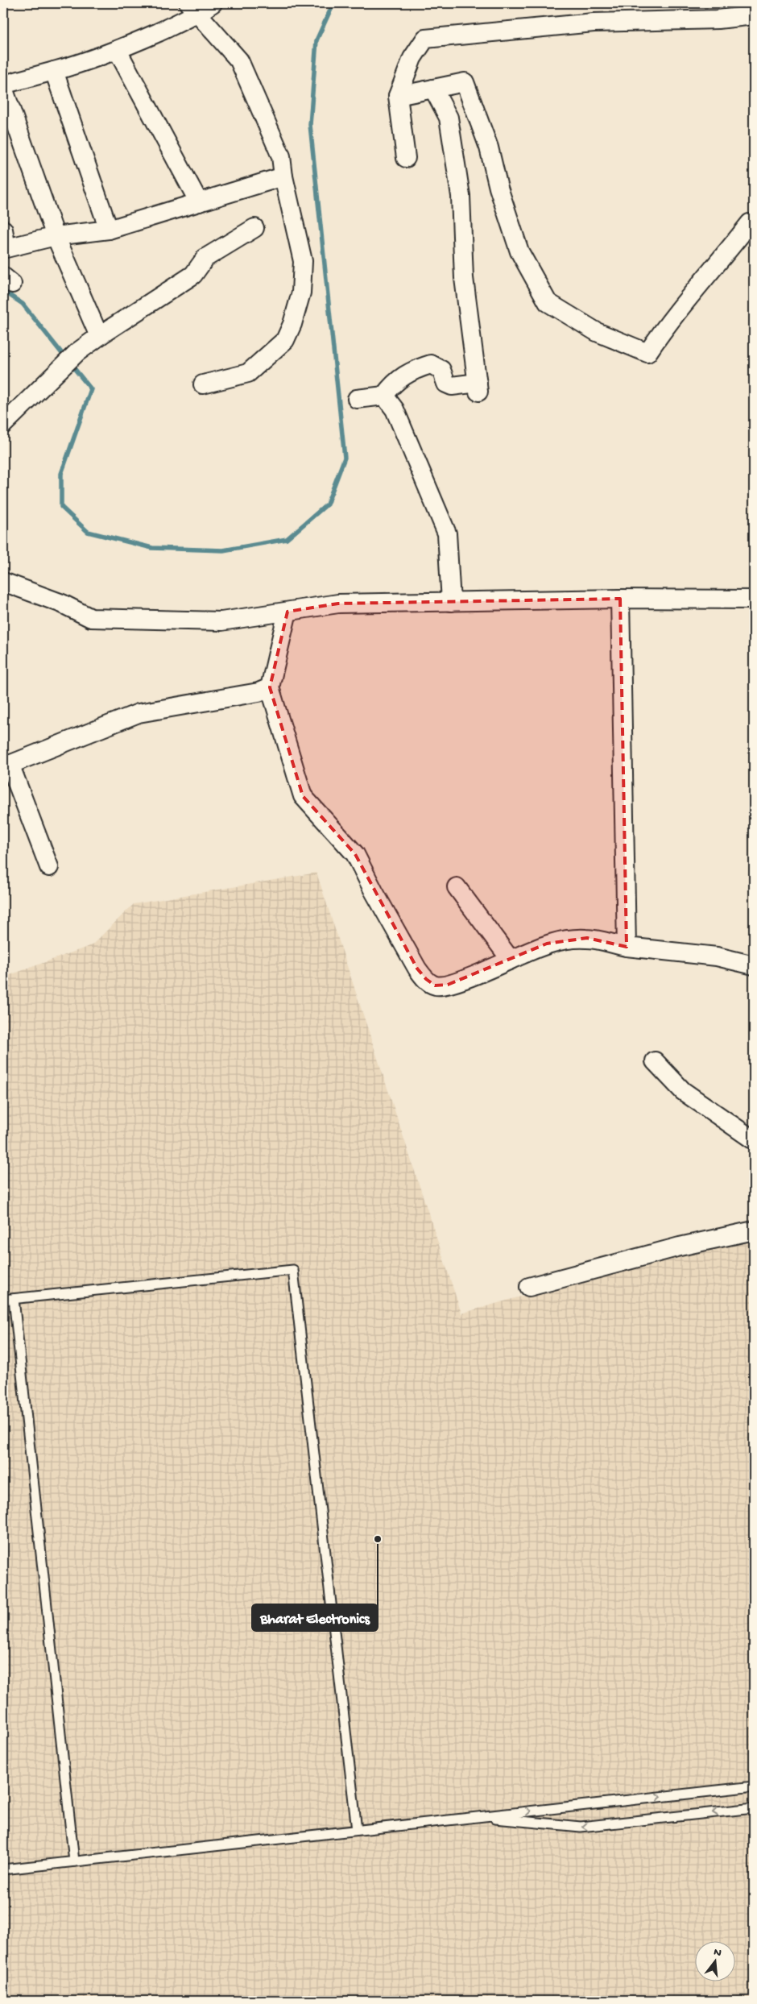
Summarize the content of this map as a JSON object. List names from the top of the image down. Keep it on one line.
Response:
{"places":["Bharat Electronics"],"north":"top"}
